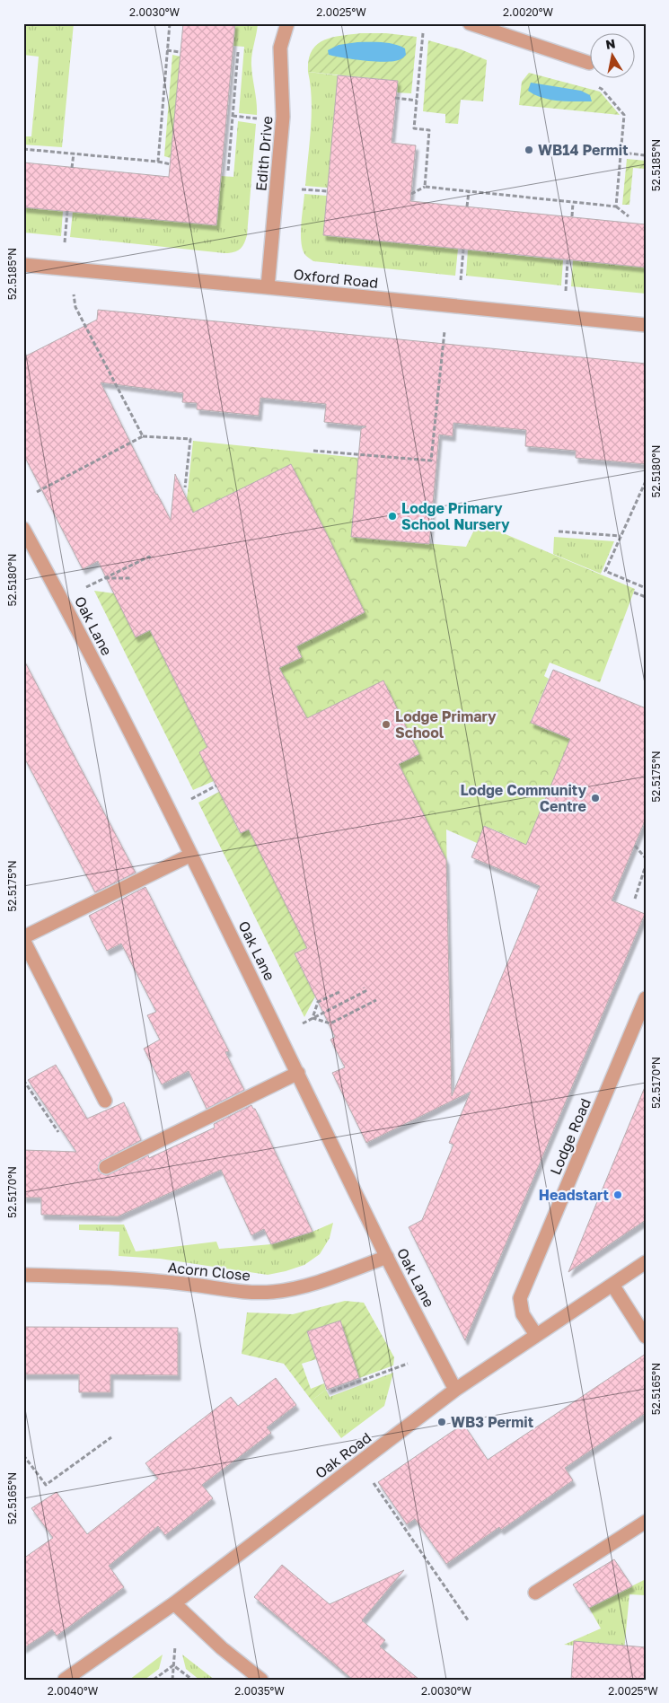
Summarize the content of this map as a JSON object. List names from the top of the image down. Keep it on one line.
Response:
{"streets":{"street":["Edith Drive","Oxford Road","Oak Lane","Lodge Road","Acorn Close","Oak Road"]},"crossings":[["Edith Drive","Oxford Road"],["Oak Lane","Acorn Close"],["Oak Lane","Oak Road"],["Lodge Road","Oak Road"]],"places":["WB14 Permit","Lodge Primary School Nursery","Lodge Primary School","Lodge Community Centre","Headstart","WB3 Permit"],"north":"top","coordinates":["2.0030°W","2.0025°W","2.0020°W","52.5185°N","52.5180°N","52.5175°N","52.5170°N","52.5165°N","2.0040°W","2.0035°W"]}
